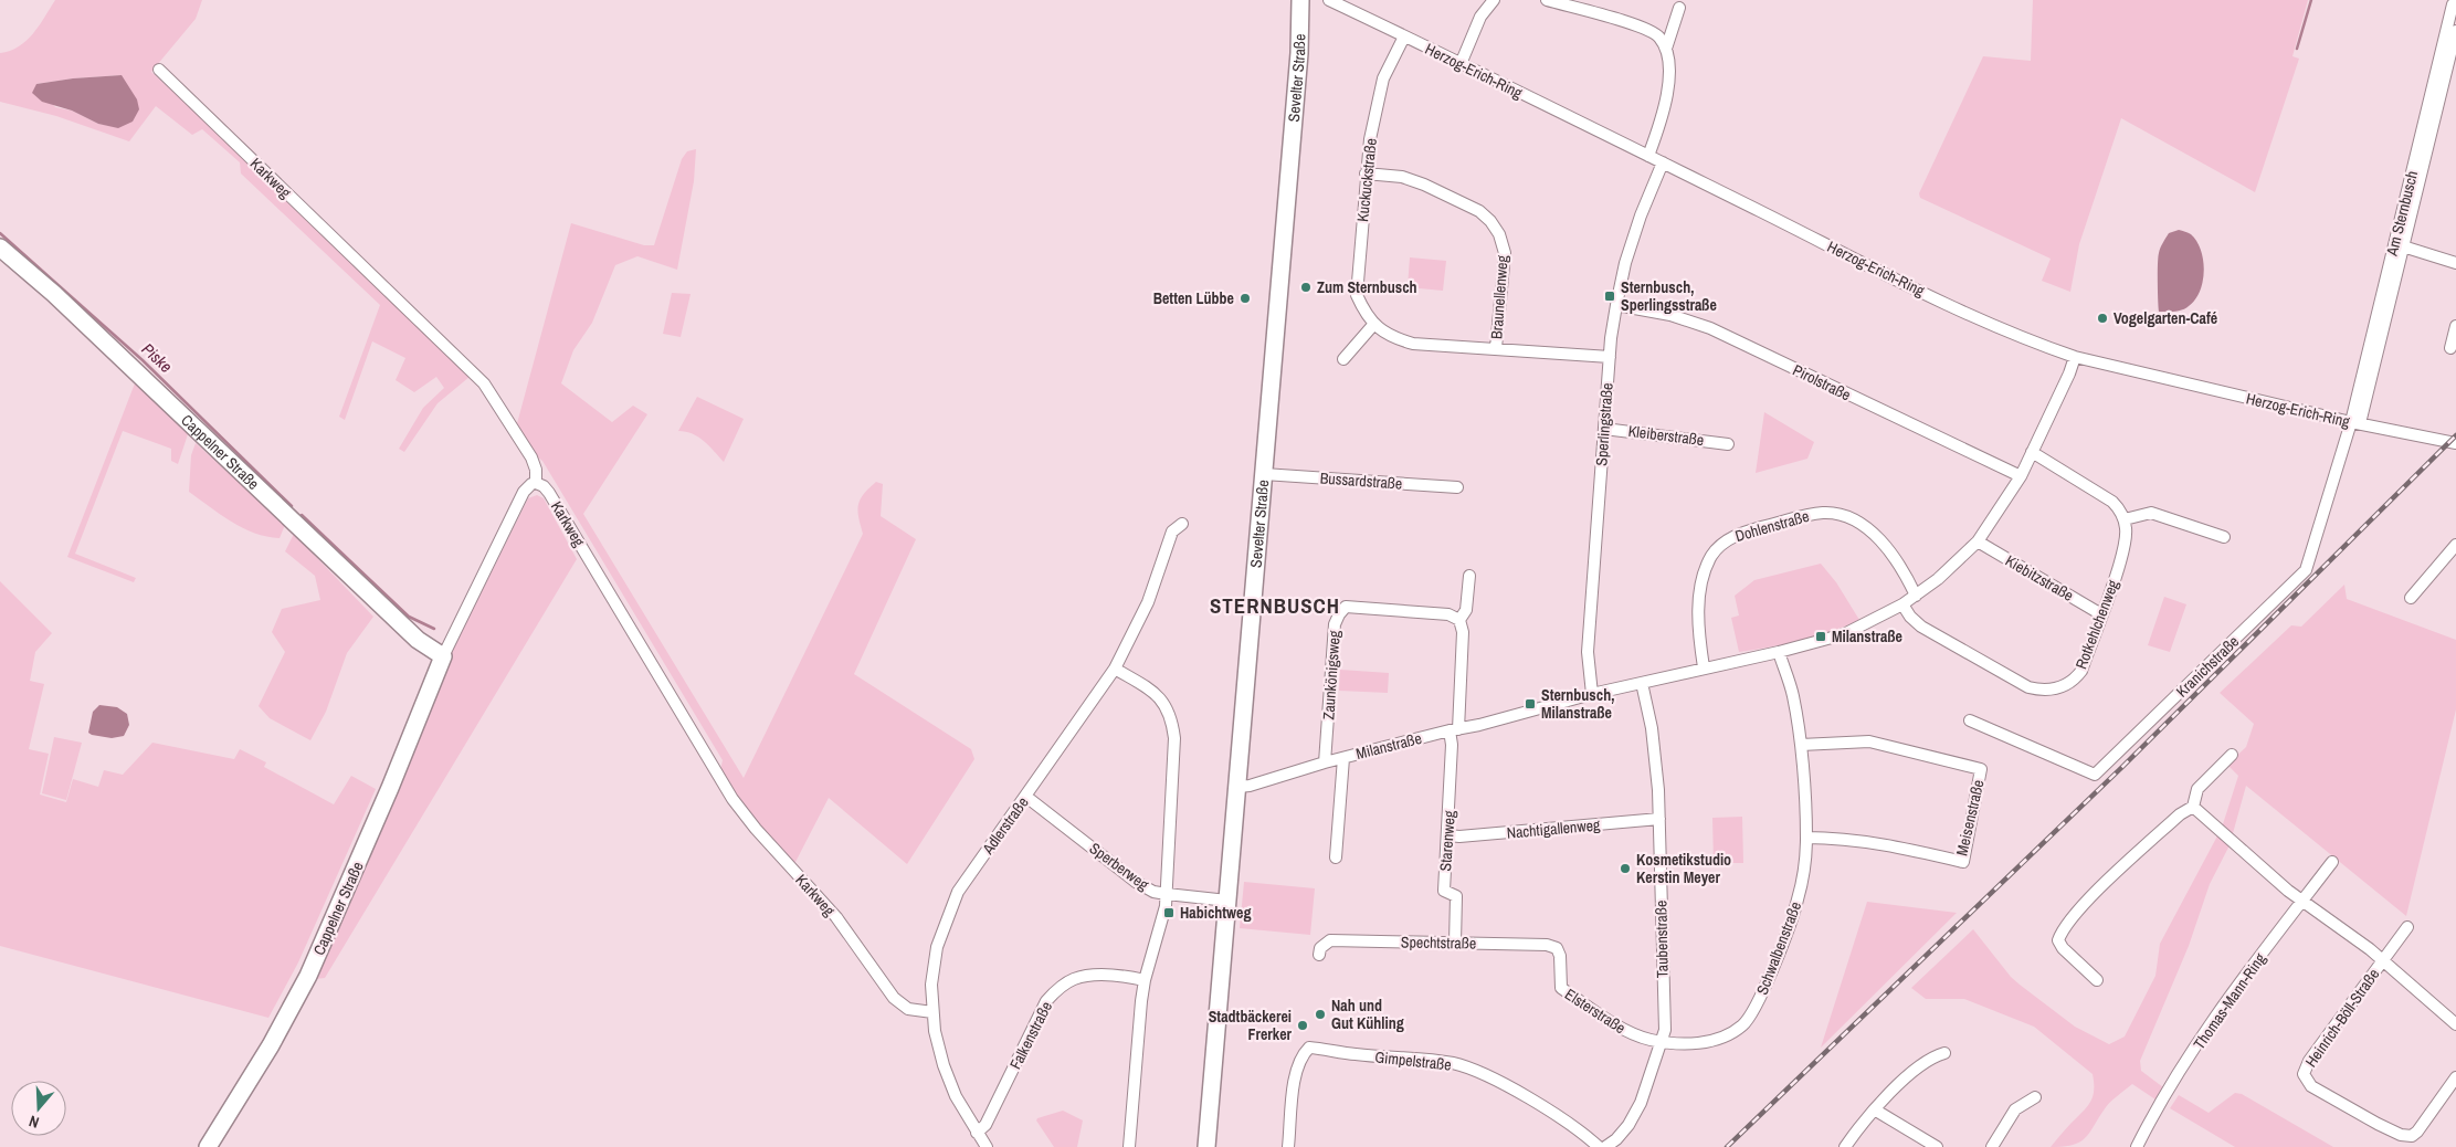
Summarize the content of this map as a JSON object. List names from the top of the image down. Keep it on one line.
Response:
{"streets":{"street":["Herzog-Erich-Ring","Sevelter Straße","Karkweg","Kuckuckstraße","Am Sternbusch","Braunellenweg","Pirolstraße","Sperlingstraße","Kleiberstraße","Cappelner Straße","Bussardstraße","Dohlenstraße","Kiebitzstraße","Rotkehlchenweg","Kranichstraße","Zaunkönigsweg","Milanstraße","Meisenstraße","Adlerstraße","Nachtigallenweg","Starenweg","Sperberweg","Taubenstraße","Spechtstraße","Schwalbenstraße","Thomas-Mann-Ring","Elsterstraße","Heinrich-Böll-Straße","Falkenstraße","Gimpelstraße"]},"crossings":[["Herzog-Erich-Ring","Kuckuckstraße"],["Herzog-Erich-Ring","Am Sternbusch"],["Herzog-Erich-Ring","Sperlingstraße"],["Herzog-Erich-Ring","Kranichstraße"],["Herzog-Erich-Ring","Milanstraße"],["Sevelter Straße","Bussardstraße"],["Sevelter Straße","Milanstraße"],["Sevelter Straße","Sperberweg"],["Karkweg","Cappelner Straße"],["Karkweg","Adlerstraße"],["Kuckuckstraße","Braunellenweg"],["Kuckuckstraße","Sperlingstraße"],["Am Sternbusch","Kranichstraße"],["Pirolstraße","Sperlingstraße"],["Pirolstraße","Milanstraße"],["Sperlingstraße","Kleiberstraße"],["Sperlingstraße","Milanstraße"],["Dohlenstraße","Milanstraße"],["Kiebitzstraße","Rotkehlchenweg"],["Kiebitzstraße","Milanstraße"],["Rotkehlchenweg","Milanstraße"],["Zaunkönigsweg","Milanstraße"],["Milanstraße","Starenweg"],["Milanstraße","Taubenstraße"],["Milanstraße","Schwalbenstraße"],["Meisenstraße","Schwalbenstraße"],["Adlerstraße","Sperberweg"],["Adlerstraße","Falkenstraße"],["Nachtigallenweg","Starenweg"],["Nachtigallenweg","Taubenstraße"],["Starenweg","Spechtstraße"],["Taubenstraße","Schwalbenstraße"],["Taubenstraße","Elsterstraße"],["Spechtstraße","Elsterstraße"],["Schwalbenstraße","Elsterstraße"]],"districts":["STERNBUSCH"],"water":["Piske"],"places":{"other":["Zum Sternbusch","Betten Lübbe","Vogelgarten-Café","Kosmetikstudio Kerstin Meyer","Nah und Gut Kühling","Stadtbäckerei Frerker"],"transit":["Sternbusch, Sperlingsstraße","Milanstraße","Sternbusch, Milanstraße","Habichtweg"]},"north":"bottom"}
